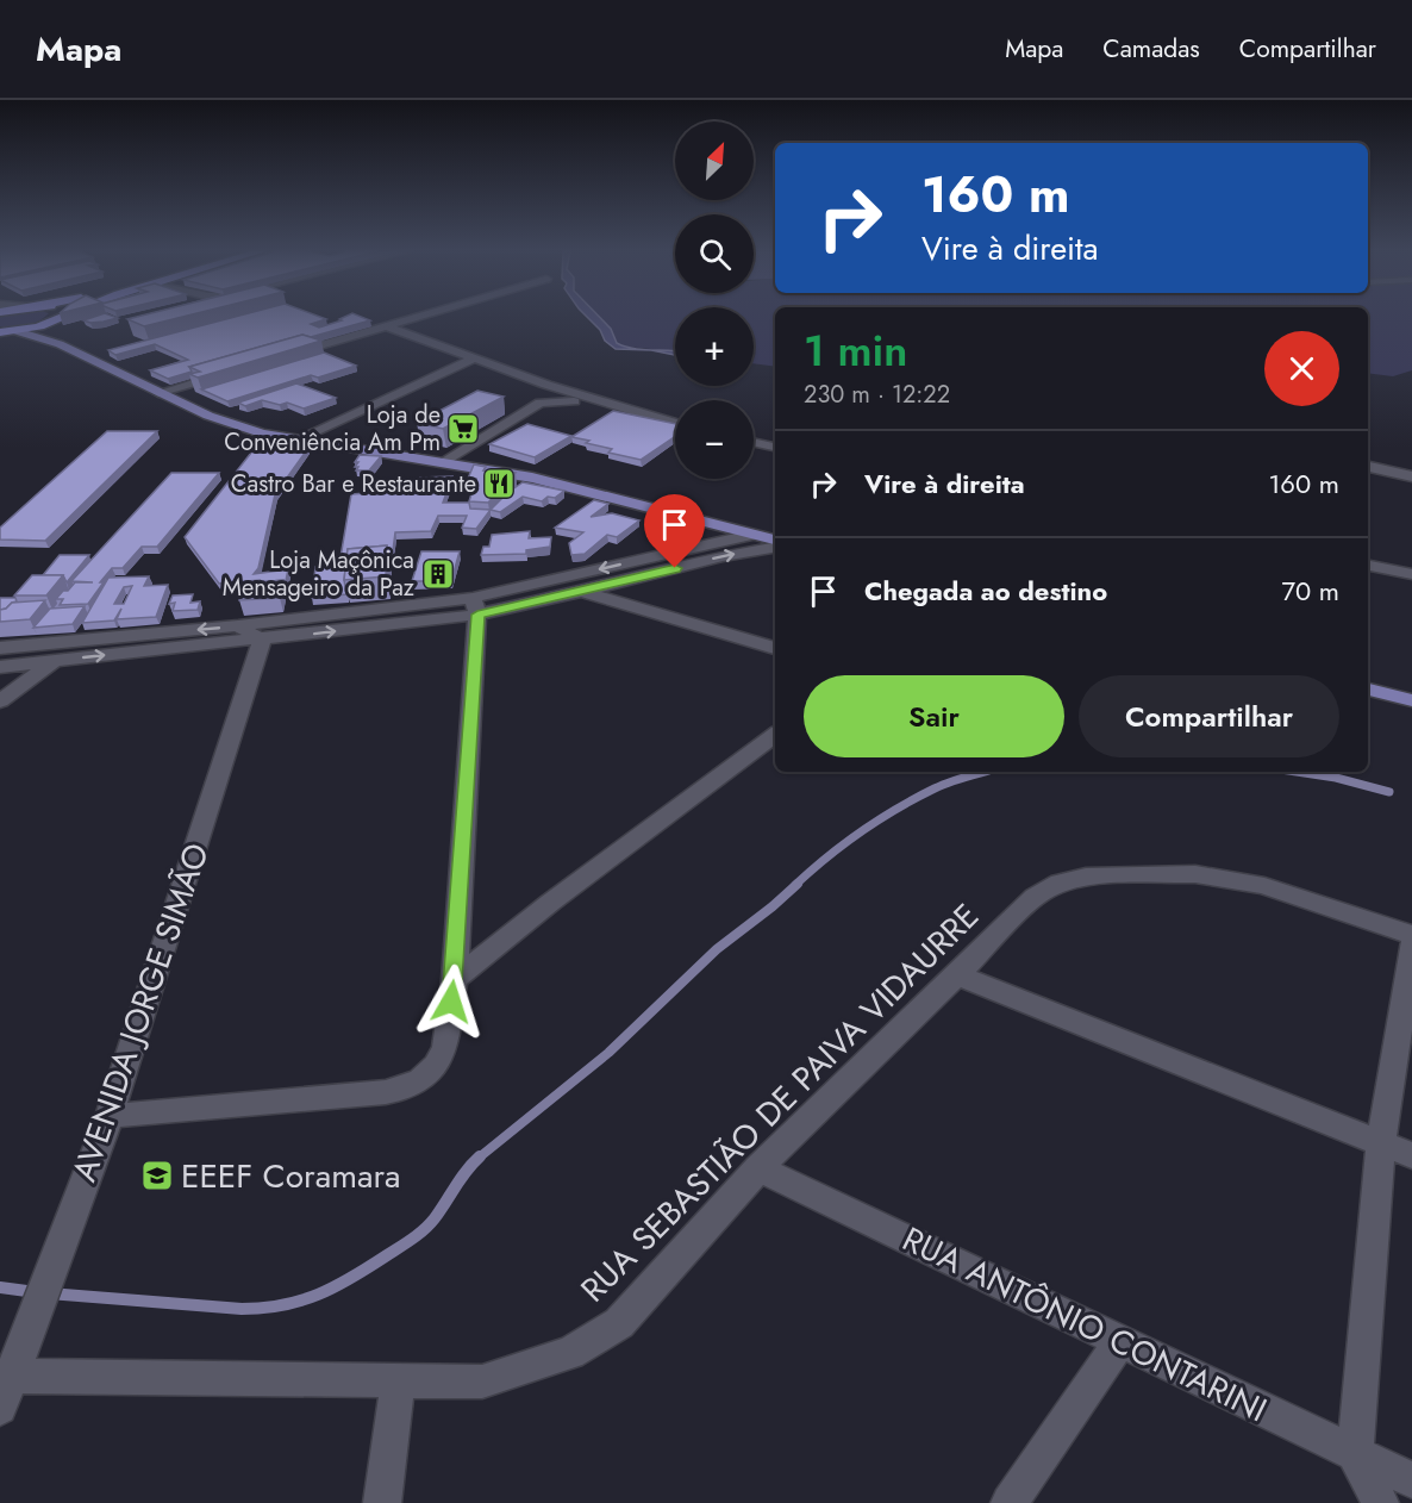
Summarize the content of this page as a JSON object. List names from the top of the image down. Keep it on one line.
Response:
{"streets":{"street":["AVENIDA JORGE SIMÃO","RUA SEBASTIÃO DE PAIVA VIDAURRE","RUA ANTÔNIO CONTARINI"]},"crossings":[["AVENIDA JORGE SIMÃO","RUA SEBASTIÃO DE PAIVA VIDAURRE"],["RUA SEBASTIÃO DE PAIVA VIDAURRE","RUA ANTÔNIO CONTARINI"]],"places":{"supermarket":["Loja de Conveniência Am Pm"],"restaurant":["Castro Bar e Restaurante"],"building":["Loja Maçônica Mensageiro da Paz"],"school or university":["EEEF Coramara"]},"north":"top right","page":{"header":"Mapa","nav":["Mapa","Camadas","Compartilhar"],"map_buttons":["+","−"],"turn":["160 m","Vire à direita"],"heading":["1 min","230 m · 12:22"],"list":[{"name":"Vire à direita","value":"160 m"},{"name":"Chegada ao destino","value":"70 m"}],"buttons":["Sair","Compartilhar"]}}
